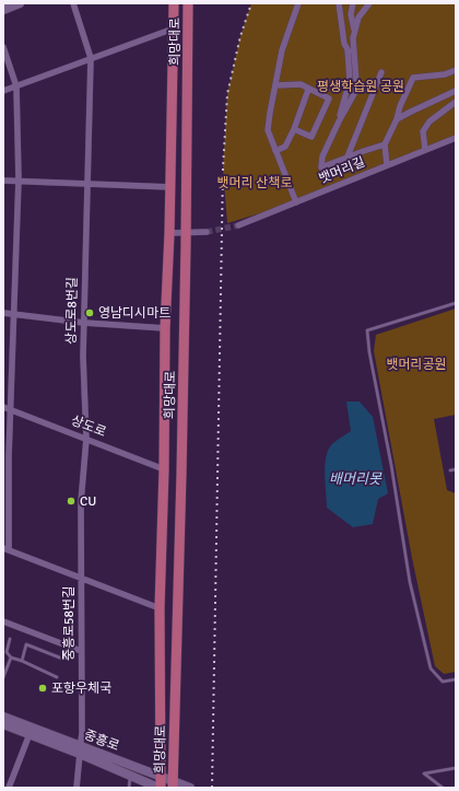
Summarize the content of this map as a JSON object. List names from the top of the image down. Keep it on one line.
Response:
{"streets":{"main road":["희망대로","중흥로"],"street":["뱃머리길","상도로8번길","상도로","중흥로58번길"]},"crossings":[["희망대로","상도로8번길"],["희망대로","상도로"],["희망대로","중흥로58번길"],["희망대로","중흥로"],["상도로8번길","상도로"],["상도로8번길","중흥로58번길"],["상도로","중흥로58번길"],["중흥로58번길","중흥로"]],"water":["배머리못"],"parks":["평생학습원 공원","뱃머리 산책로","뱃머리공원"],"places":["영남디시마트","CU","포항우체국"]}
